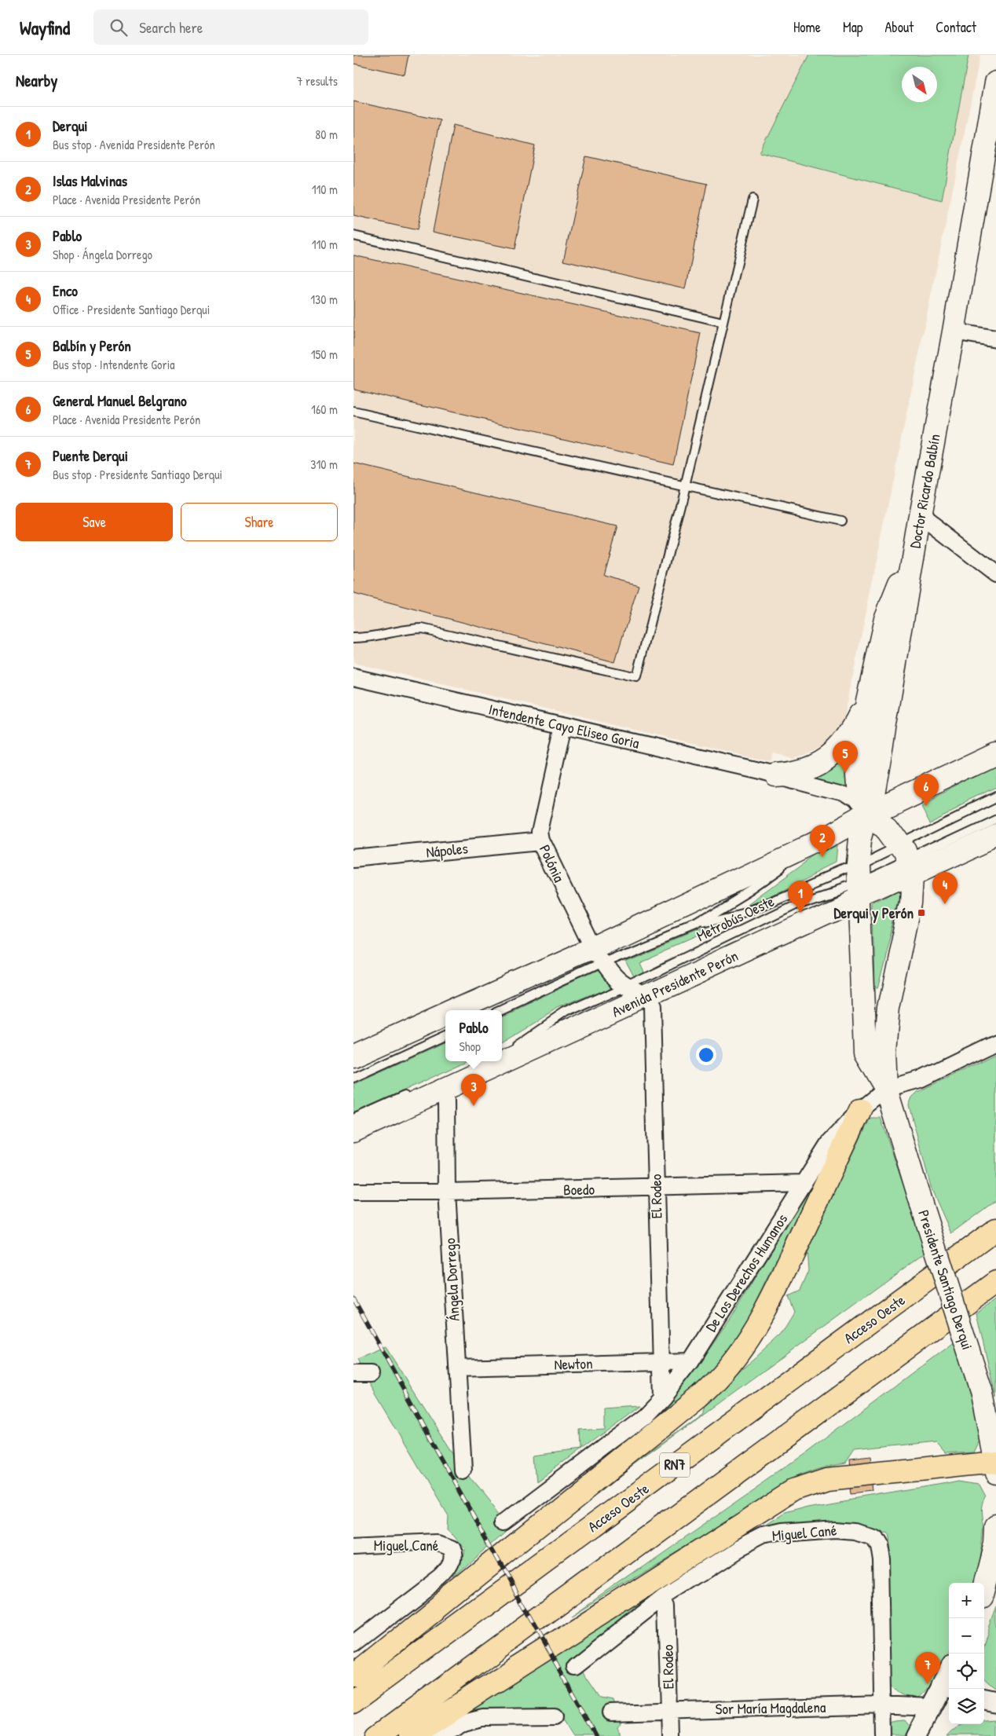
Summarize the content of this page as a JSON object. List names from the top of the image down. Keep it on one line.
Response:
{"streets":{"highway":["Acceso Oeste","RN7"],"main road":["Doctor Ricardo Balbín","Avenida Presidente Perón","Presidente Santiago Derqui"],"street":["Intendente Cayo Eliseo Goria","Nápoles","Polónia","Boedo","El Rodeo","De Los Derechos Humanos","Ángela Dorrego","Newton","Miguel Cané","Sor María Magdalena"],"lane":["Metrobús Oeste"]},"crossings":[["Doctor Ricardo Balbín","Intendente Cayo Eliseo Goria"],["Doctor Ricardo Balbín","Metrobús Oeste"],["Doctor Ricardo Balbín","Avenida Presidente Perón"],["Doctor Ricardo Balbín","Presidente Santiago Derqui"],["Intendente Cayo Eliseo Goria","Polónia"],["Nápoles","Polónia"],["Polónia","Metrobús Oeste"],["Metrobús Oeste","Avenida Presidente Perón"],["Metrobús Oeste","El Rodeo"],["Metrobús Oeste","Presidente Santiago Derqui"],["Avenida Presidente Perón","El Rodeo"],["Avenida Presidente Perón","Ángela Dorrego"],["Avenida Presidente Perón","Presidente Santiago Derqui"],["Boedo","El Rodeo"],["Boedo","De Los Derechos Humanos"],["Boedo","Ángela Dorrego"],["El Rodeo","De Los Derechos Humanos"],["El Rodeo","Newton"],["El Rodeo","Miguel Cané"],["El Rodeo","Sor María Magdalena"],["De Los Derechos Humanos","Presidente Santiago Derqui"],["De Los Derechos Humanos","Newton"],["Ángela Dorrego","Newton"],["Miguel Cané","Sor María Magdalena"]],"places":{"transit":["Derqui y Perón"]},"north":"bottom right","page":{"header":"Wayfind","search":"Search here","nav":["Home","Map","About","Contact"],"heading":["Nearby","7 results"],"list":[{"mark":"1","name":"Derqui","note":"Bus stop · Avenida Presidente Perón","value":"80 m"},{"mark":"2","name":"Islas Malvinas","note":"Place · Avenida Presidente Perón","value":"110 m"},{"mark":"3","name":"Pablo","note":"Shop · Ángela Dorrego","value":"110 m"},{"mark":"4","name":"Enco","note":"Office · Presidente Santiago Derqui","value":"130 m"},{"mark":"5","name":"Balbín y Perón","note":"Bus stop · Intendente Goria","value":"150 m"},{"mark":"6","name":"General Manuel Belgrano","note":"Place · Avenida Presidente Perón","value":"160 m"},{"mark":"7","name":"Puente Derqui","note":"Bus stop · Presidente Santiago Derqui","value":"310 m"}],"buttons":["Save","Share"],"pins":["5","6","2","4","1","3","7"],"popup":["Pablo","Shop"],"map_buttons":["+","−"]}}
